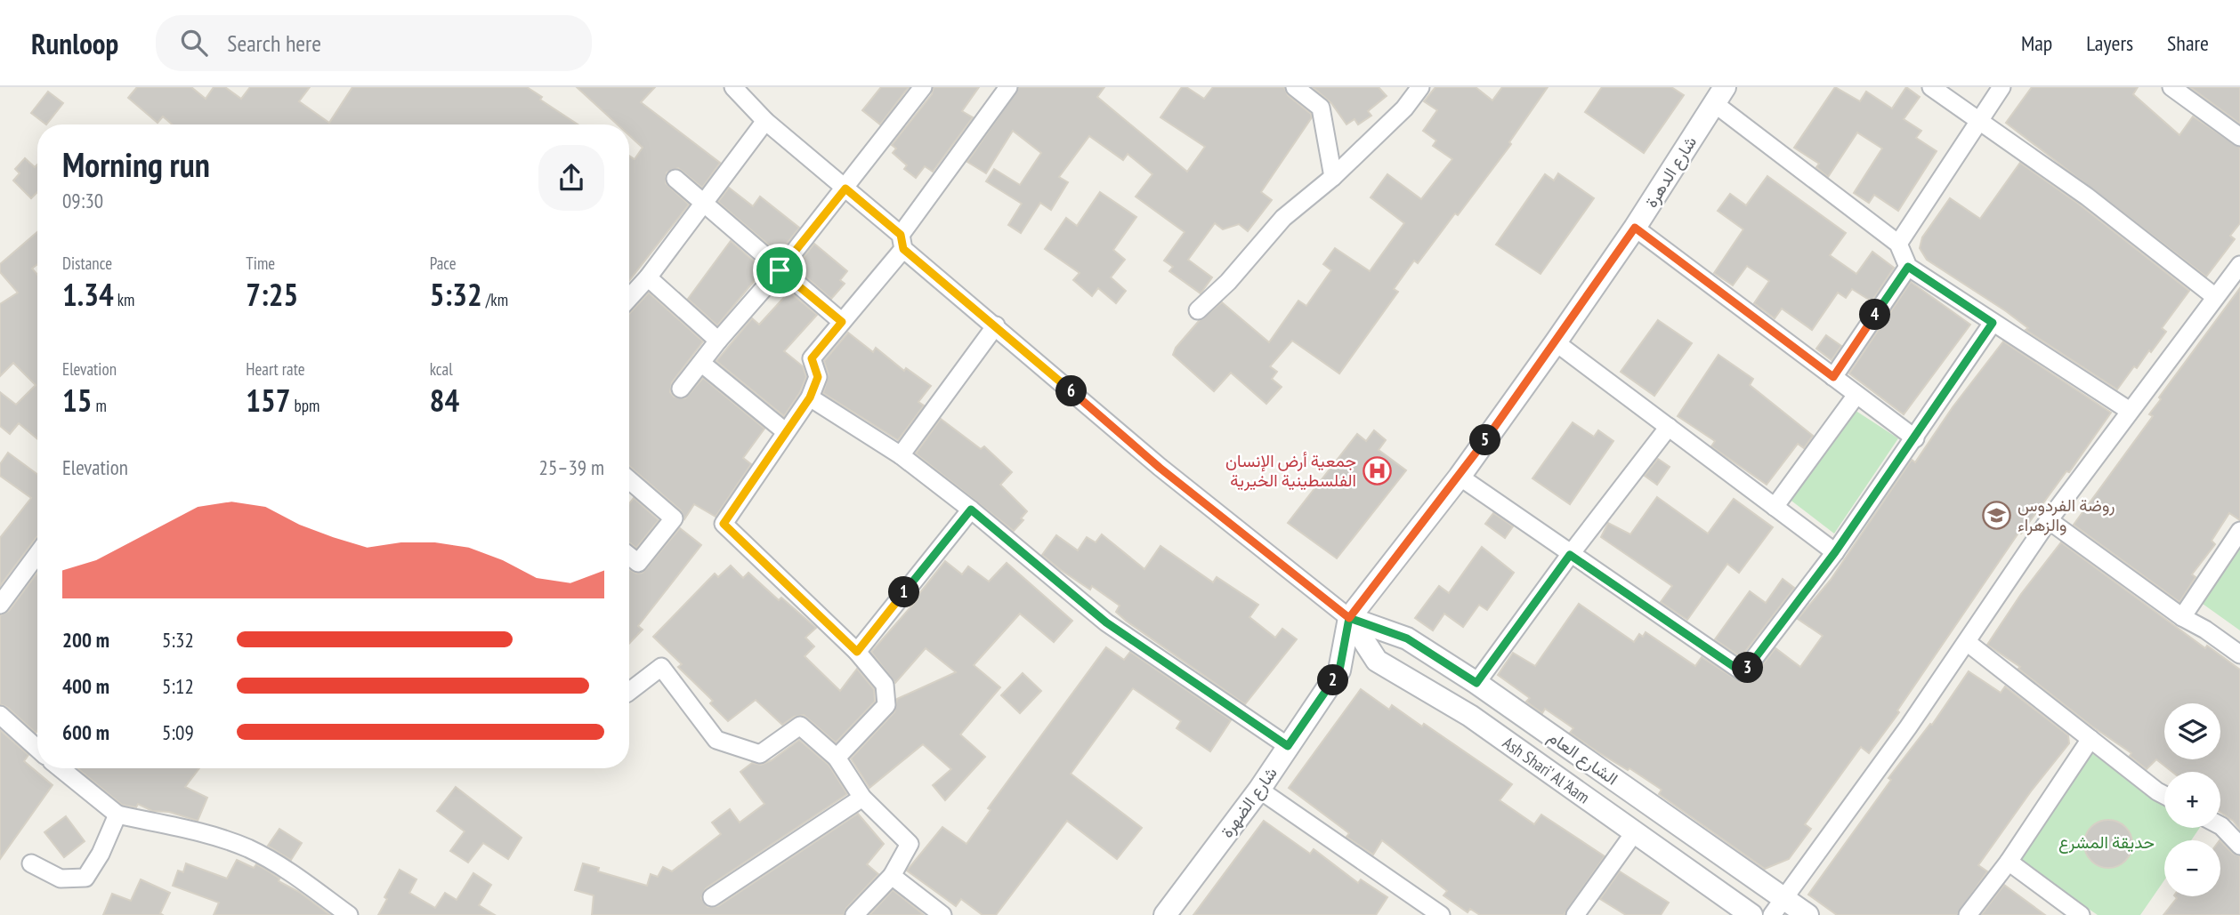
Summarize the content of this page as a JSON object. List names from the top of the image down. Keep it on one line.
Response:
{"streets":{"street":["شارع الدهرة","الشارع العام","Ash Shari' Al 'Aam","شارع الضهرة"]},"crossings":[["شارع الدهرة","شارع الضهرة"],["الشارع العام","Ash Shari' Al 'Aam"],["الشارع العام","شارع الضهرة"],["Ash Shari' Al 'Aam","شارع الضهرة"]],"parks":["حديقة المشرع"],"places":{"hospital":["جمعية أرض الإنسان الفلسطينية الخيرية"],"school or university":["روضة الفردوس والزهراء"]},"page":{"header":"Runloop","search":"Search here","nav":["Map","Layers","Share"],"heading":["Morning run","09:30"],"stats":[["Distance","1.34 km"],["Time","7:25"],["Pace","5:32 /km"],["Elevation","15 m"],["Heart rate","157 bpm"],["kcal","84"]],"pins":["4","6","5","1","3","2"],"chart":["Elevation","25–39 m"],"list":[{"name":"200 m","note":"5:32"},{"name":"400 m","note":"5:12"},{"name":"600 m","note":"5:09"}],"map_buttons":["+","−"]}}
